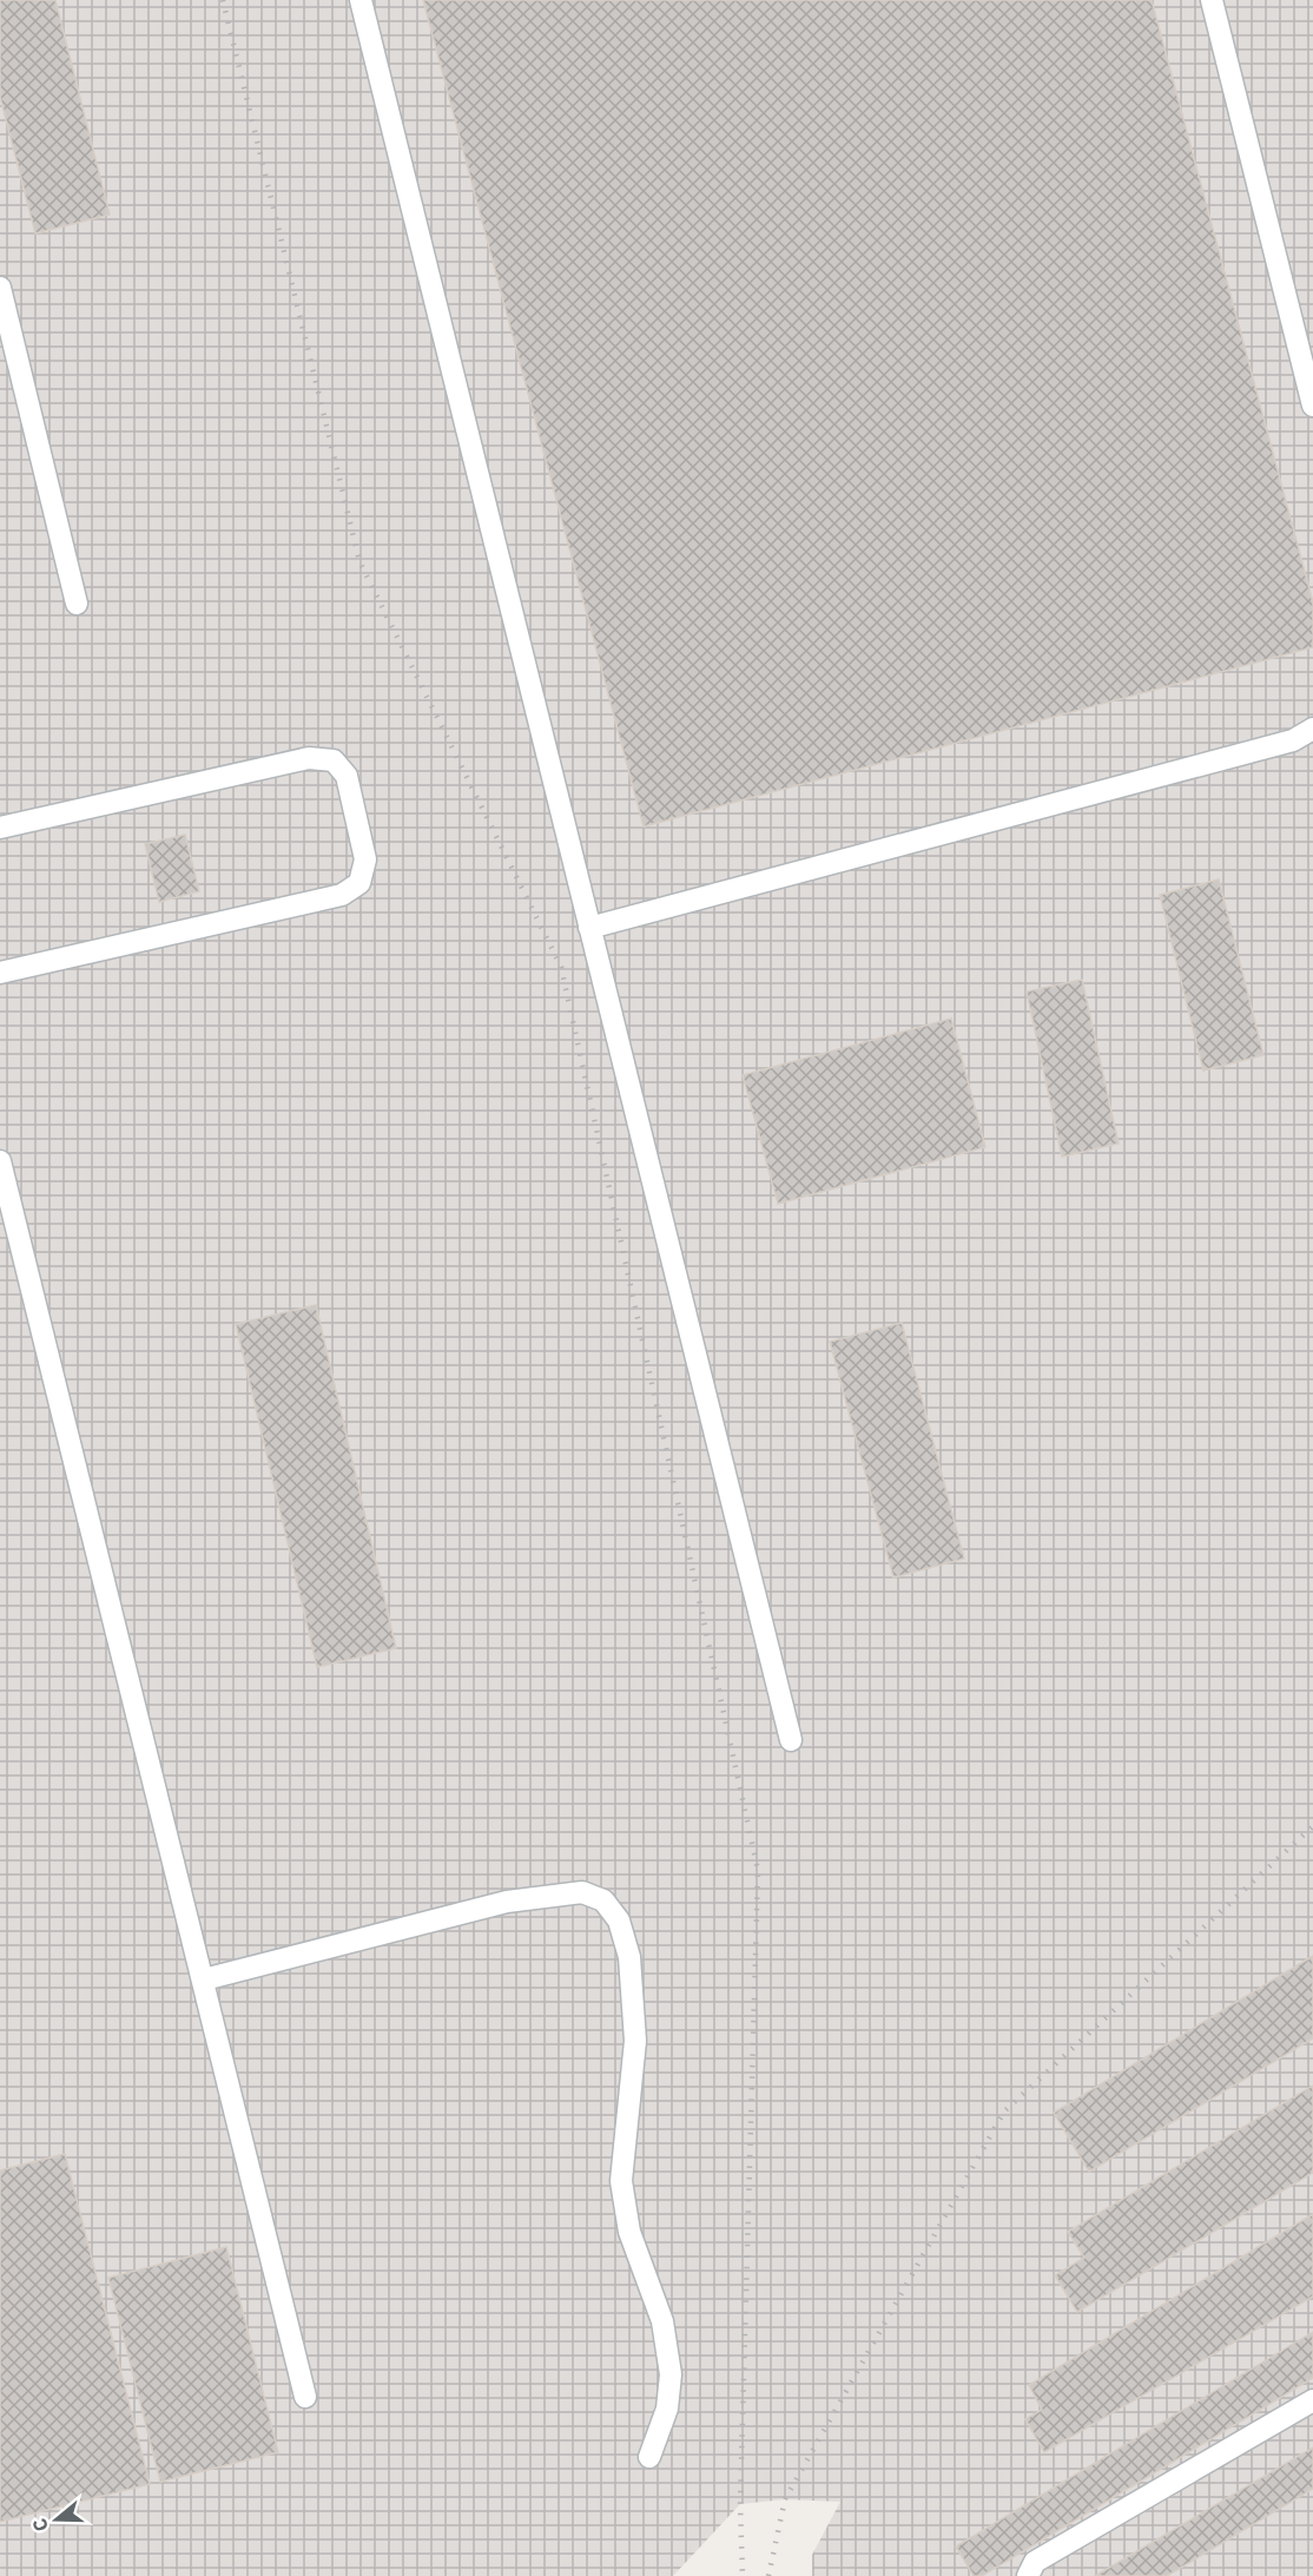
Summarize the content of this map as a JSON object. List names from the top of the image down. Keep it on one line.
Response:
{"north":"left"}
